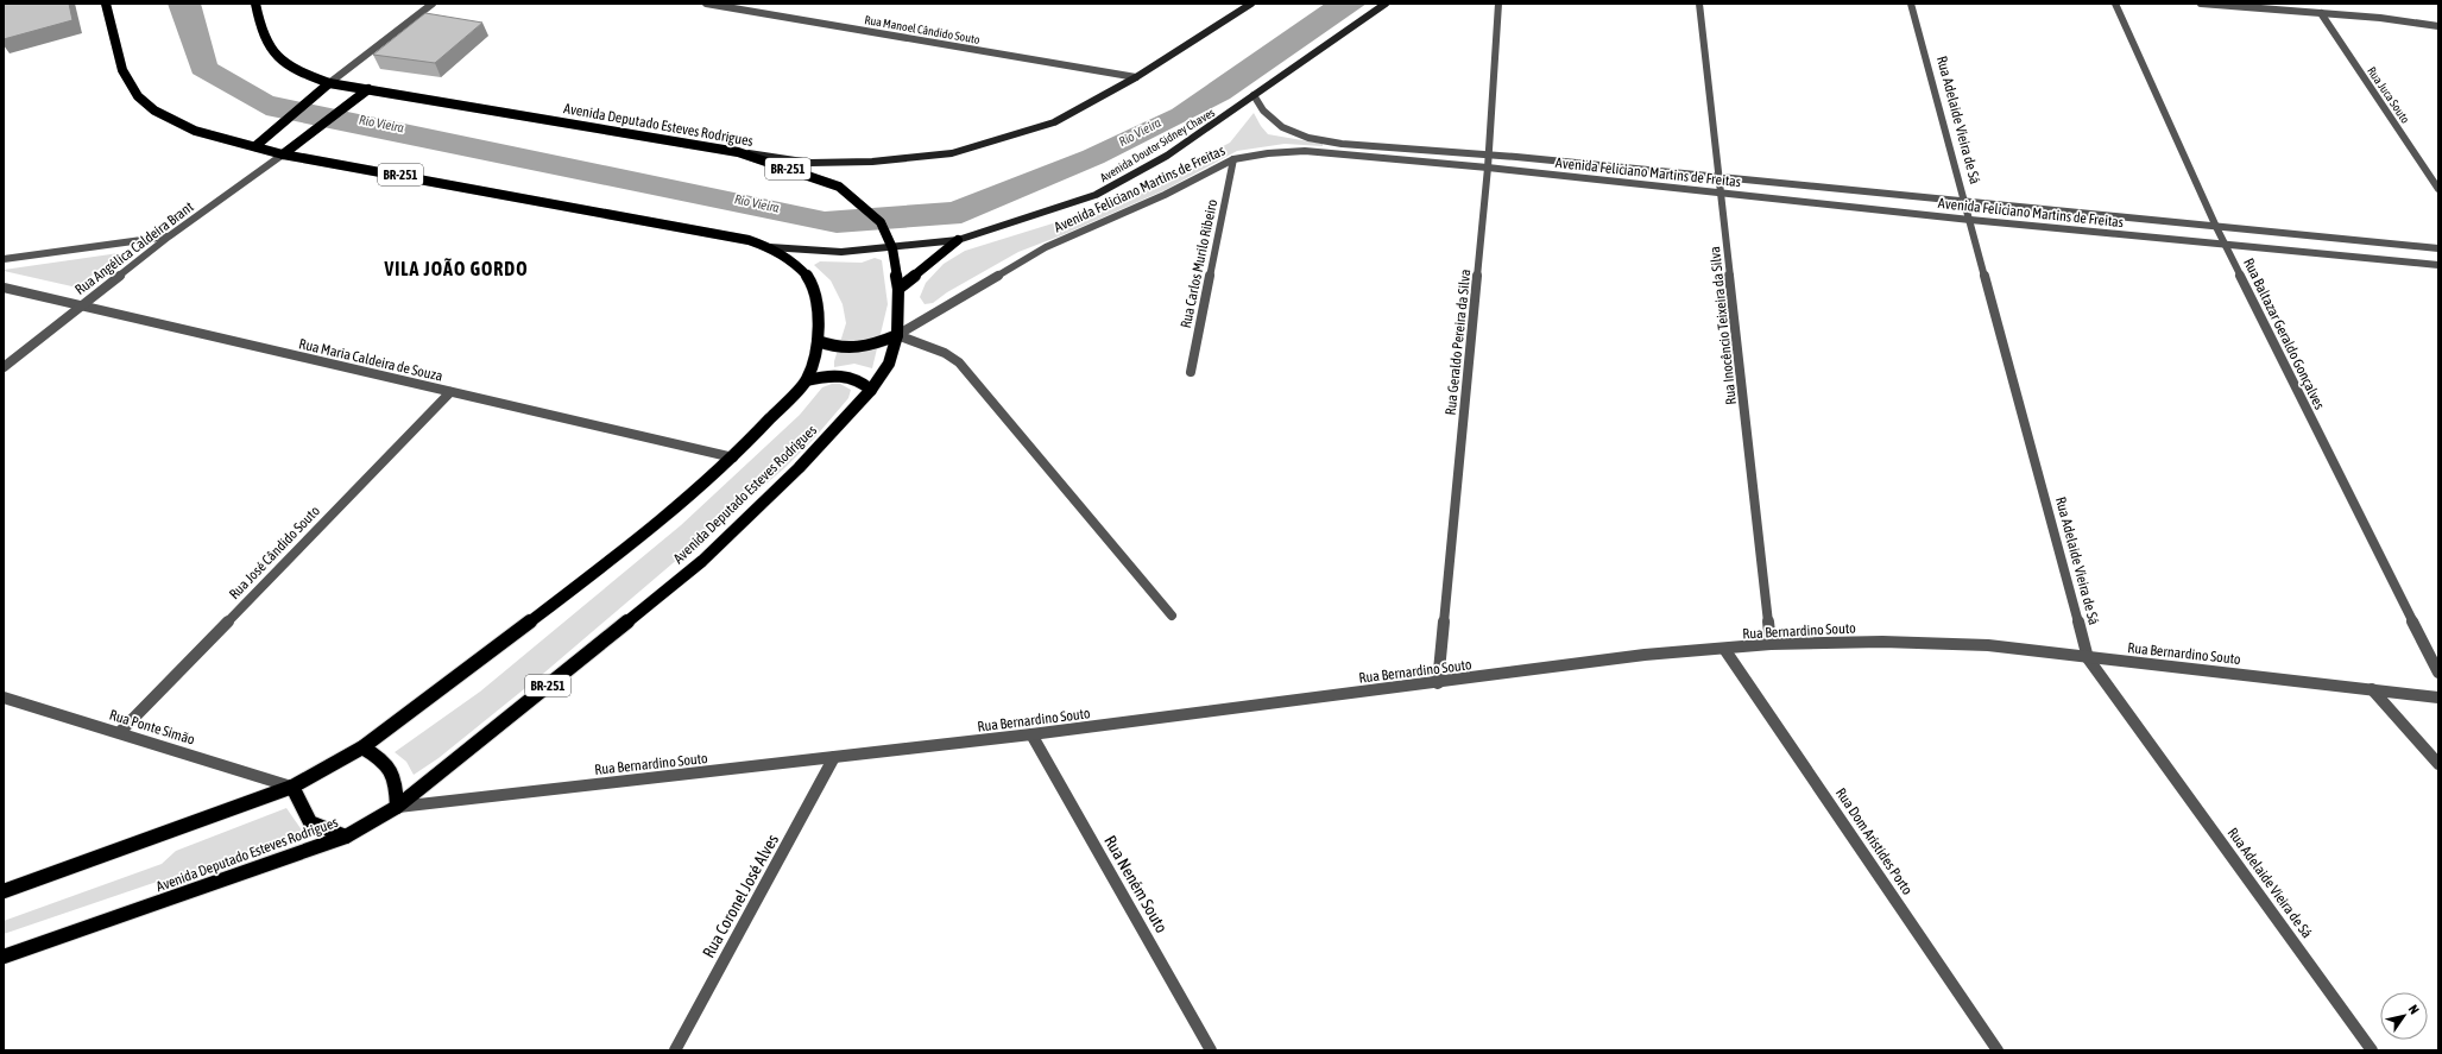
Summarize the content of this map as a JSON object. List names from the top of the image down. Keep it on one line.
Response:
{"streets":{"main road":["Avenida Deputado Esteves Rodrigues","Avenida Doutor Sidney Chaves","BR-251"],"street":["Rua Manoel Cândido Souto","Rua Juca Souto","Rua Adelaide Vieira de Sá","Avenida Feliciano Martins de Freitas","Rua Angélica Caldeira Brant","Rua Carlos Murilo Ribeiro","Rua Inocêncio Teixeira da Silva","Rua Baltazar Geraldo Gonçalves","Rua Geraldo Pereira da Silva","Rua Maria Caldeira de Souza","Rua José Cândido Souto","Rua Bernardino Souto","Rua Ponte Simão","Rua Dom Arístides Porto","Rua Neném Souto","Rua Coronel José Alves"]},"crossings":[["Rua Adelaide Vieira de Sá","Avenida Feliciano Martins de Freitas"],["Rua Adelaide Vieira de Sá","Rua Bernardino Souto"],["Avenida Deputado Esteves Rodrigues","Avenida Doutor Sidney Chaves"],["Avenida Deputado Esteves Rodrigues","BR-251"],["Avenida Deputado Esteves Rodrigues","Avenida Feliciano Martins de Freitas"],["Avenida Deputado Esteves Rodrigues","Rua Bernardino Souto"],["Avenida Deputado Esteves Rodrigues","Rua Ponte Simão"],["Avenida Doutor Sidney Chaves","BR-251"],["Avenida Doutor Sidney Chaves","Avenida Feliciano Martins de Freitas"],["BR-251","Rua Angélica Caldeira Brant"],["BR-251","Rua Maria Caldeira de Souza"],["BR-251","Rua Bernardino Souto"],["BR-251","Rua Ponte Simão"],["Avenida Feliciano Martins de Freitas","Rua Carlos Murilo Ribeiro"],["Avenida Feliciano Martins de Freitas","Rua Inocêncio Teixeira da Silva"],["Avenida Feliciano Martins de Freitas","Rua Baltazar Geraldo Gonçalves"],["Avenida Feliciano Martins de Freitas","Rua Geraldo Pereira da Silva"],["Rua Angélica Caldeira Brant","Rua Maria Caldeira de Souza"],["Rua Inocêncio Teixeira da Silva","Rua Bernardino Souto"],["Rua Geraldo Pereira da Silva","Rua Bernardino Souto"],["Rua Maria Caldeira de Souza","Rua José Cândido Souto"],["Rua José Cândido Souto","Rua Ponte Simão"],["Rua Bernardino Souto","Rua Ponte Simão"],["Rua Bernardino Souto","Rua Dom Arístides Porto"],["Rua Bernardino Souto","Rua Neném Souto"],["Rua Bernardino Souto","Rua Coronel José Alves"]],"districts":["VILA JOÃO GORDO"],"water":["Rio Vieira"],"north":"top right"}
